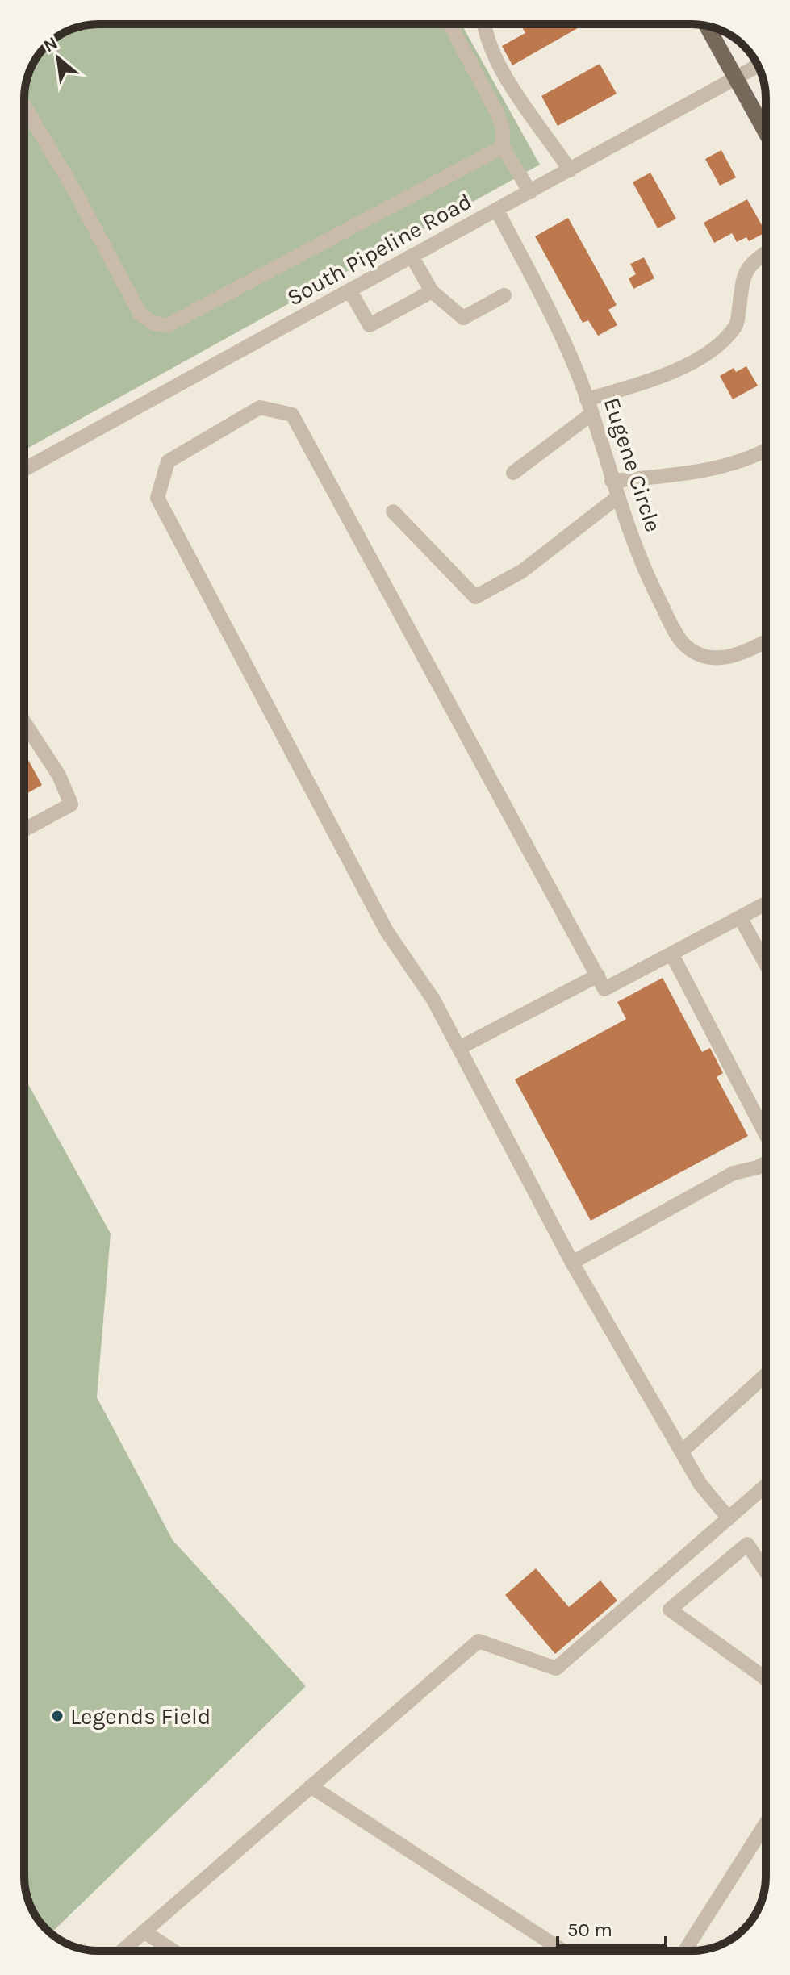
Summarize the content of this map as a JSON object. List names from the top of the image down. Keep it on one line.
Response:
{"streets":{"street":["South Pipeline Road","Eugene Circle"]},"crossings":[["South Pipeline Road","Eugene Circle"]],"places":["Legends Field"],"scale_bar":"50 m","north":"top left"}
